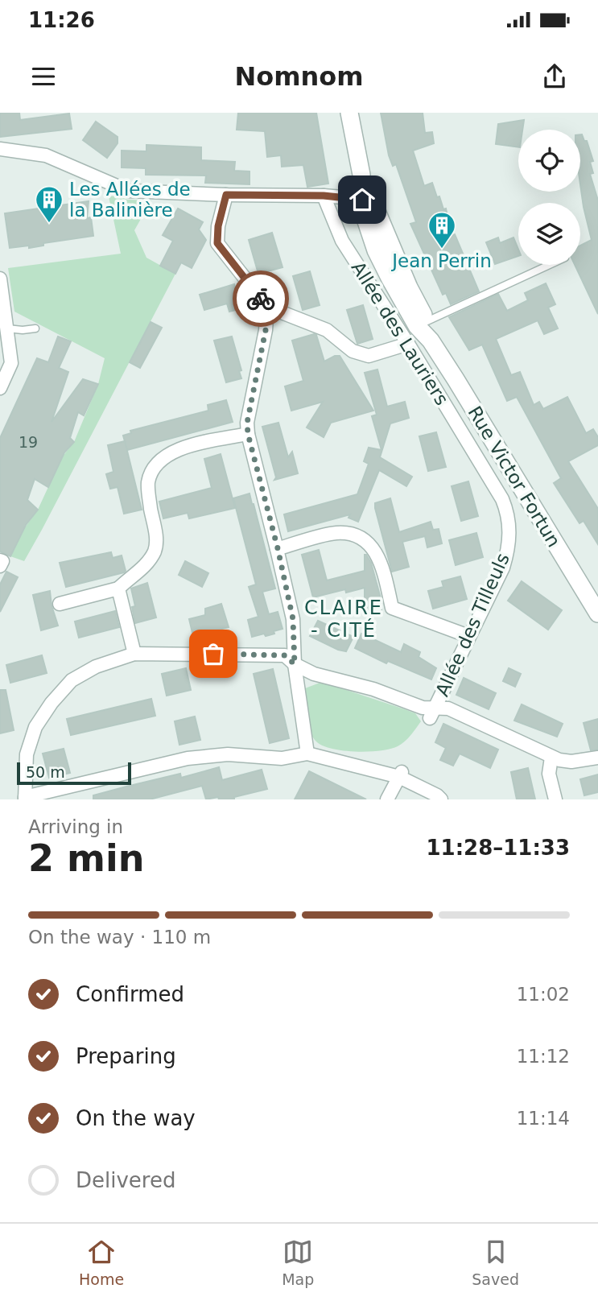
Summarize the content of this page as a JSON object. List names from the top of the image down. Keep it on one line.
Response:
{"streets":{"street":["Allée des Lauriers","Rue Victor Fortun","Allée des Tilleuls"]},"crossings":[["Allée des Lauriers","Allée des Tilleuls"]],"districts":["CLAIRE - CITÉ"],"places":{"building":["Les Allées de la Balinière","Jean Perrin"]},"house_numbers":["19"],"scale_bar":"50 m","page":{"status":"11:26","header":"Nomnom","scale":"50 m","heading":["2 min","Arriving in","11:28–11:33"],"bar":"On the way · 110 m","list":[["Confirmed","11:02"],["Preparing","11:12"],["On the way","11:14"],"Delivered"],"tabs":["Home","Map","Saved"]}}
